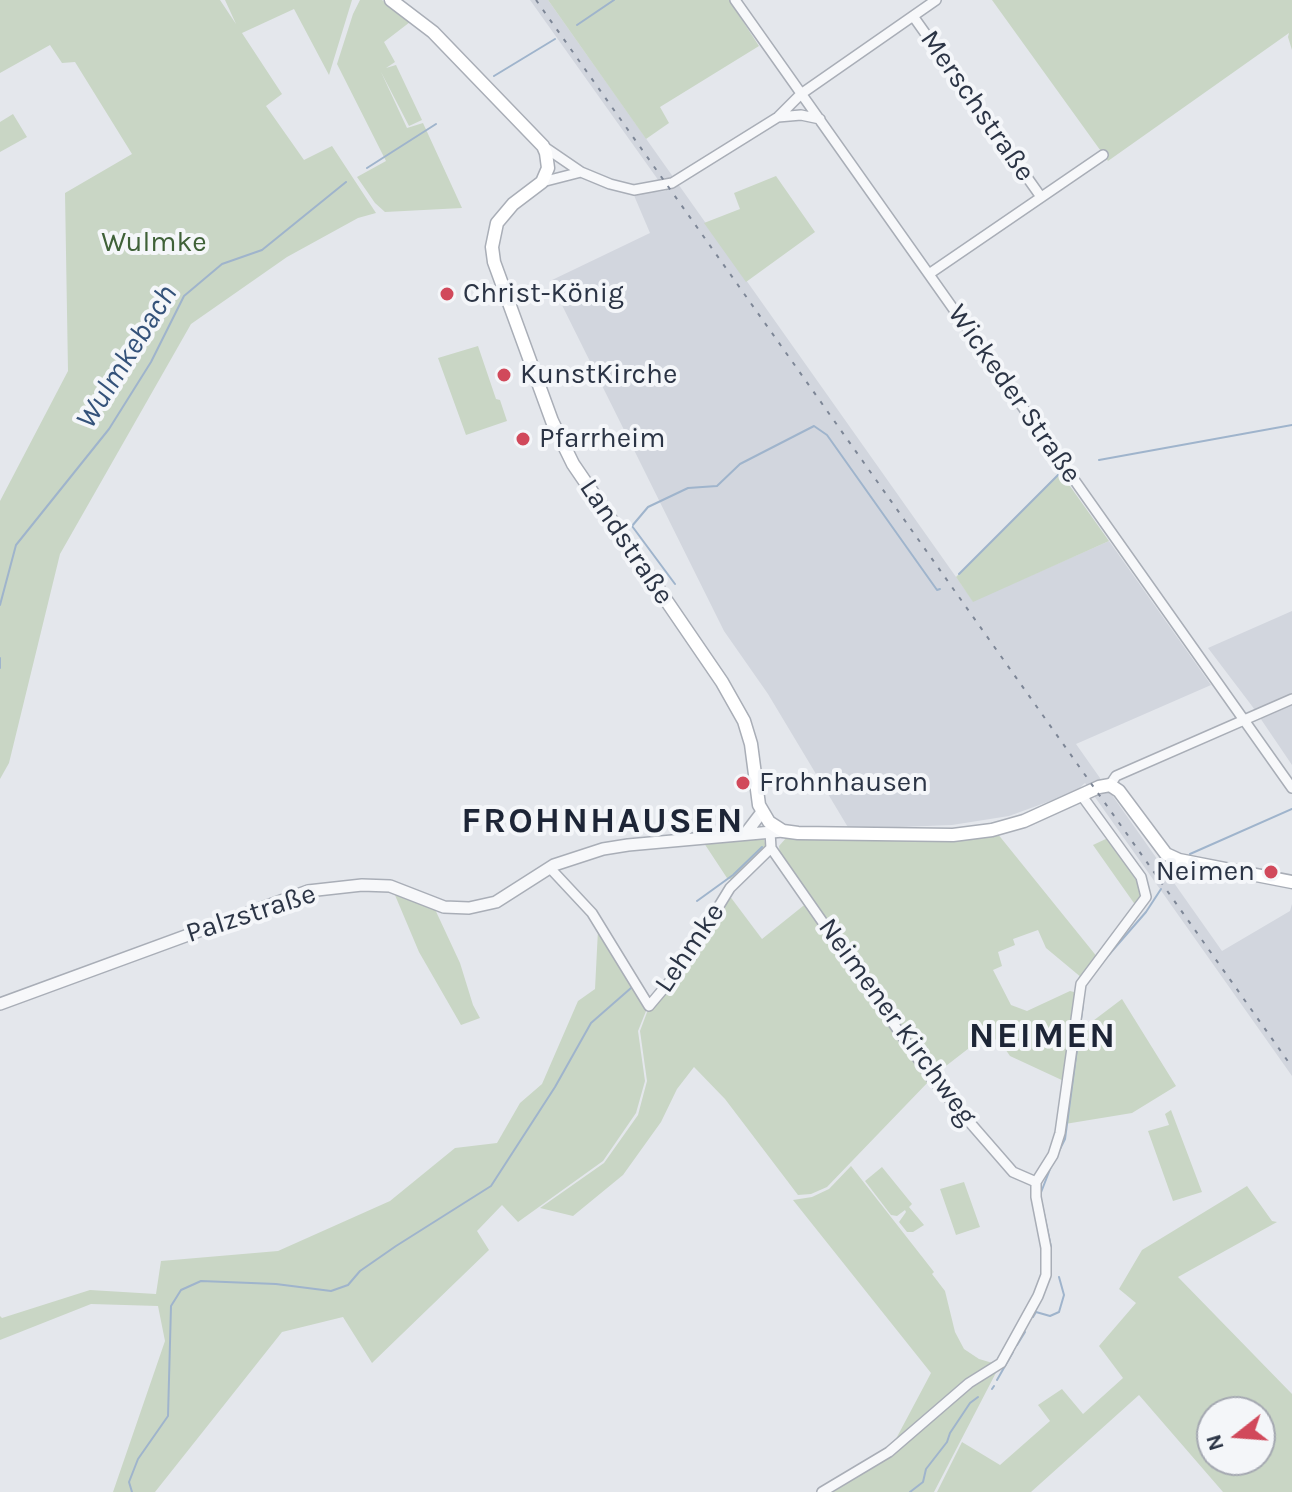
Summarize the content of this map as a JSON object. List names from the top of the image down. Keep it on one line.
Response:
{"streets":{"main road":["Landstraße"],"street":["Merschstraße","Wickeder Straße","Palzstraße","Lehmke","Neimener Kirchweg"]},"crossings":[["Merschstraße","Wickeder Straße"],["Palzstraße","Lehmke"],["Lehmke","Neimener Kirchweg"]],"districts":["FROHNHAUSEN","NEIMEN"],"water":["Wulmkebach"],"parks":["Wulmke"],"places":["Christ-König","KunstKirche","Pfarrheim","Frohnhausen","Neimen"],"north":"left"}
